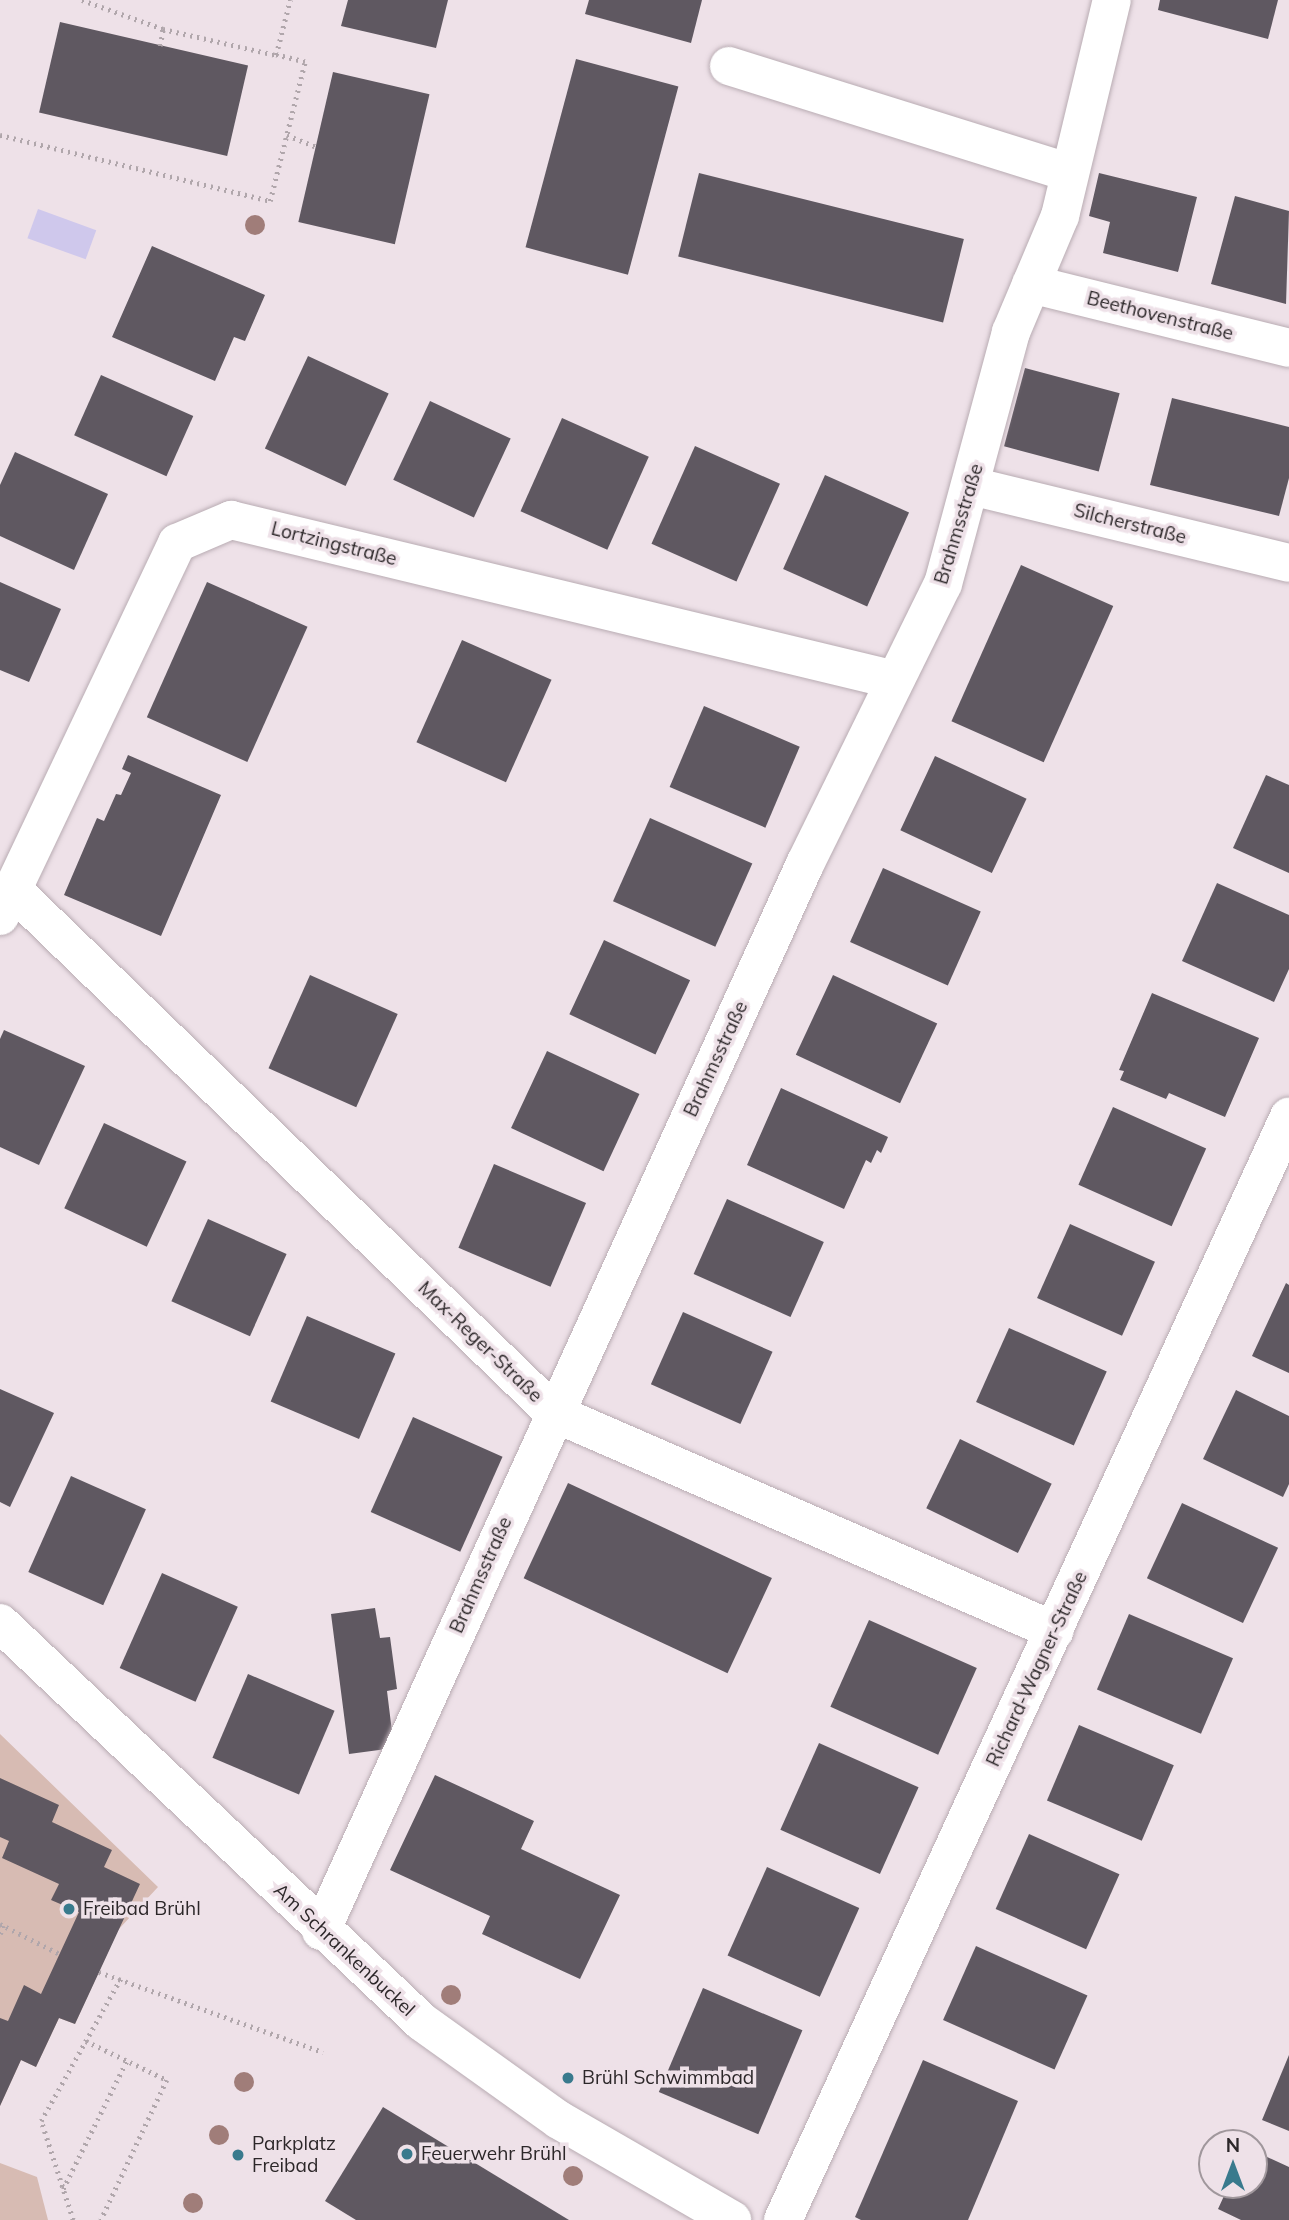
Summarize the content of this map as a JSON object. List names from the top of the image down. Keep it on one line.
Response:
{"streets":{"street":["Beethovenstraße","Brahmsstraße","Silcherstraße","Lortzingstraße","Max-Reger-Straße","Richard-Wagner-Straße","Am Schrankenbuckel"]},"crossings":[["Beethovenstraße","Brahmsstraße"],["Brahmsstraße","Silcherstraße"],["Brahmsstraße","Lortzingstraße"],["Brahmsstraße","Max-Reger-Straße"],["Brahmsstraße","Am Schrankenbuckel"],["Lortzingstraße","Max-Reger-Straße"],["Max-Reger-Straße","Richard-Wagner-Straße"]],"places":["Freibad Brühl","Brühl Schwimmbad","Feuerwehr Brühl","Parkplatz Freibad"],"north":"top"}
